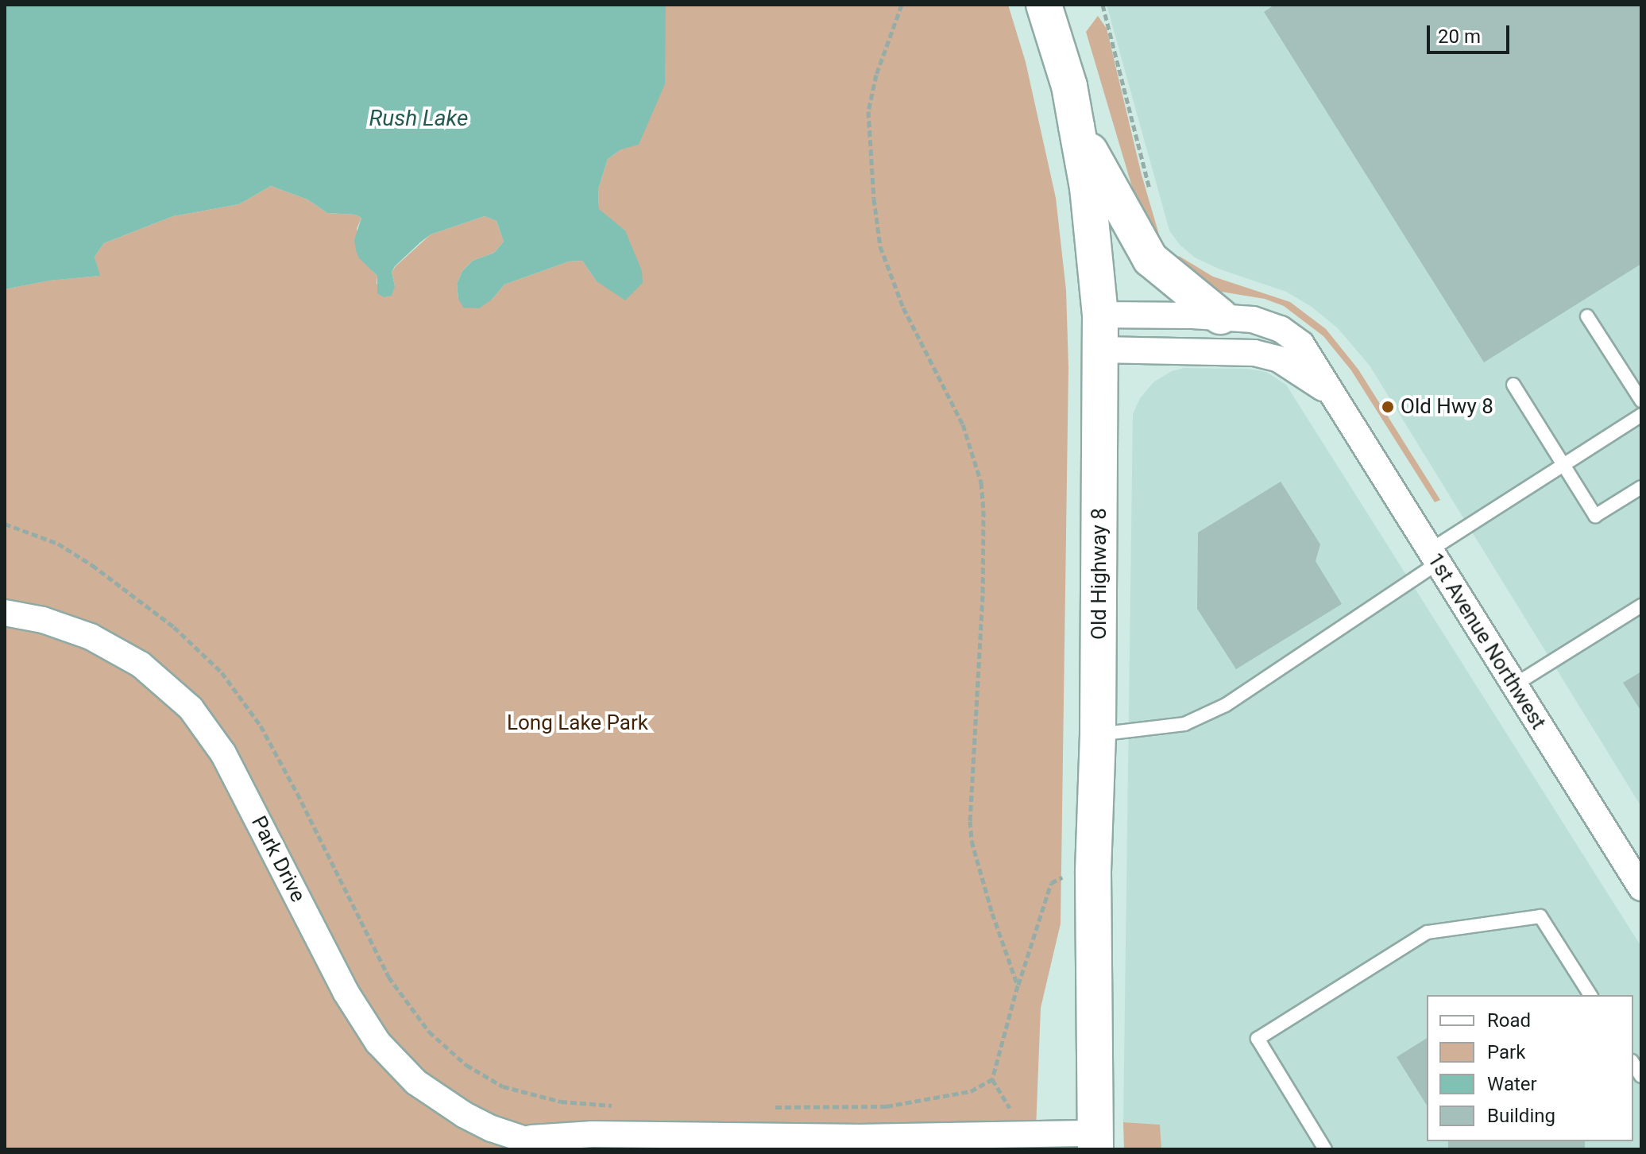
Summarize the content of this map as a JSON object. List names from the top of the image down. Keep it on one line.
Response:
{"streets":{"street":["Old Highway 8","1st Avenue Northwest","Park Drive"]},"crossings":[["Old Highway 8","1st Avenue Northwest"],["Old Highway 8","Park Drive"]],"water":["Rush Lake"],"parks":["Long Lake Park"],"places":["Old Hwy 8"],"legend":["Road","Park","Water","Building"],"scale_bar":"20 m"}
